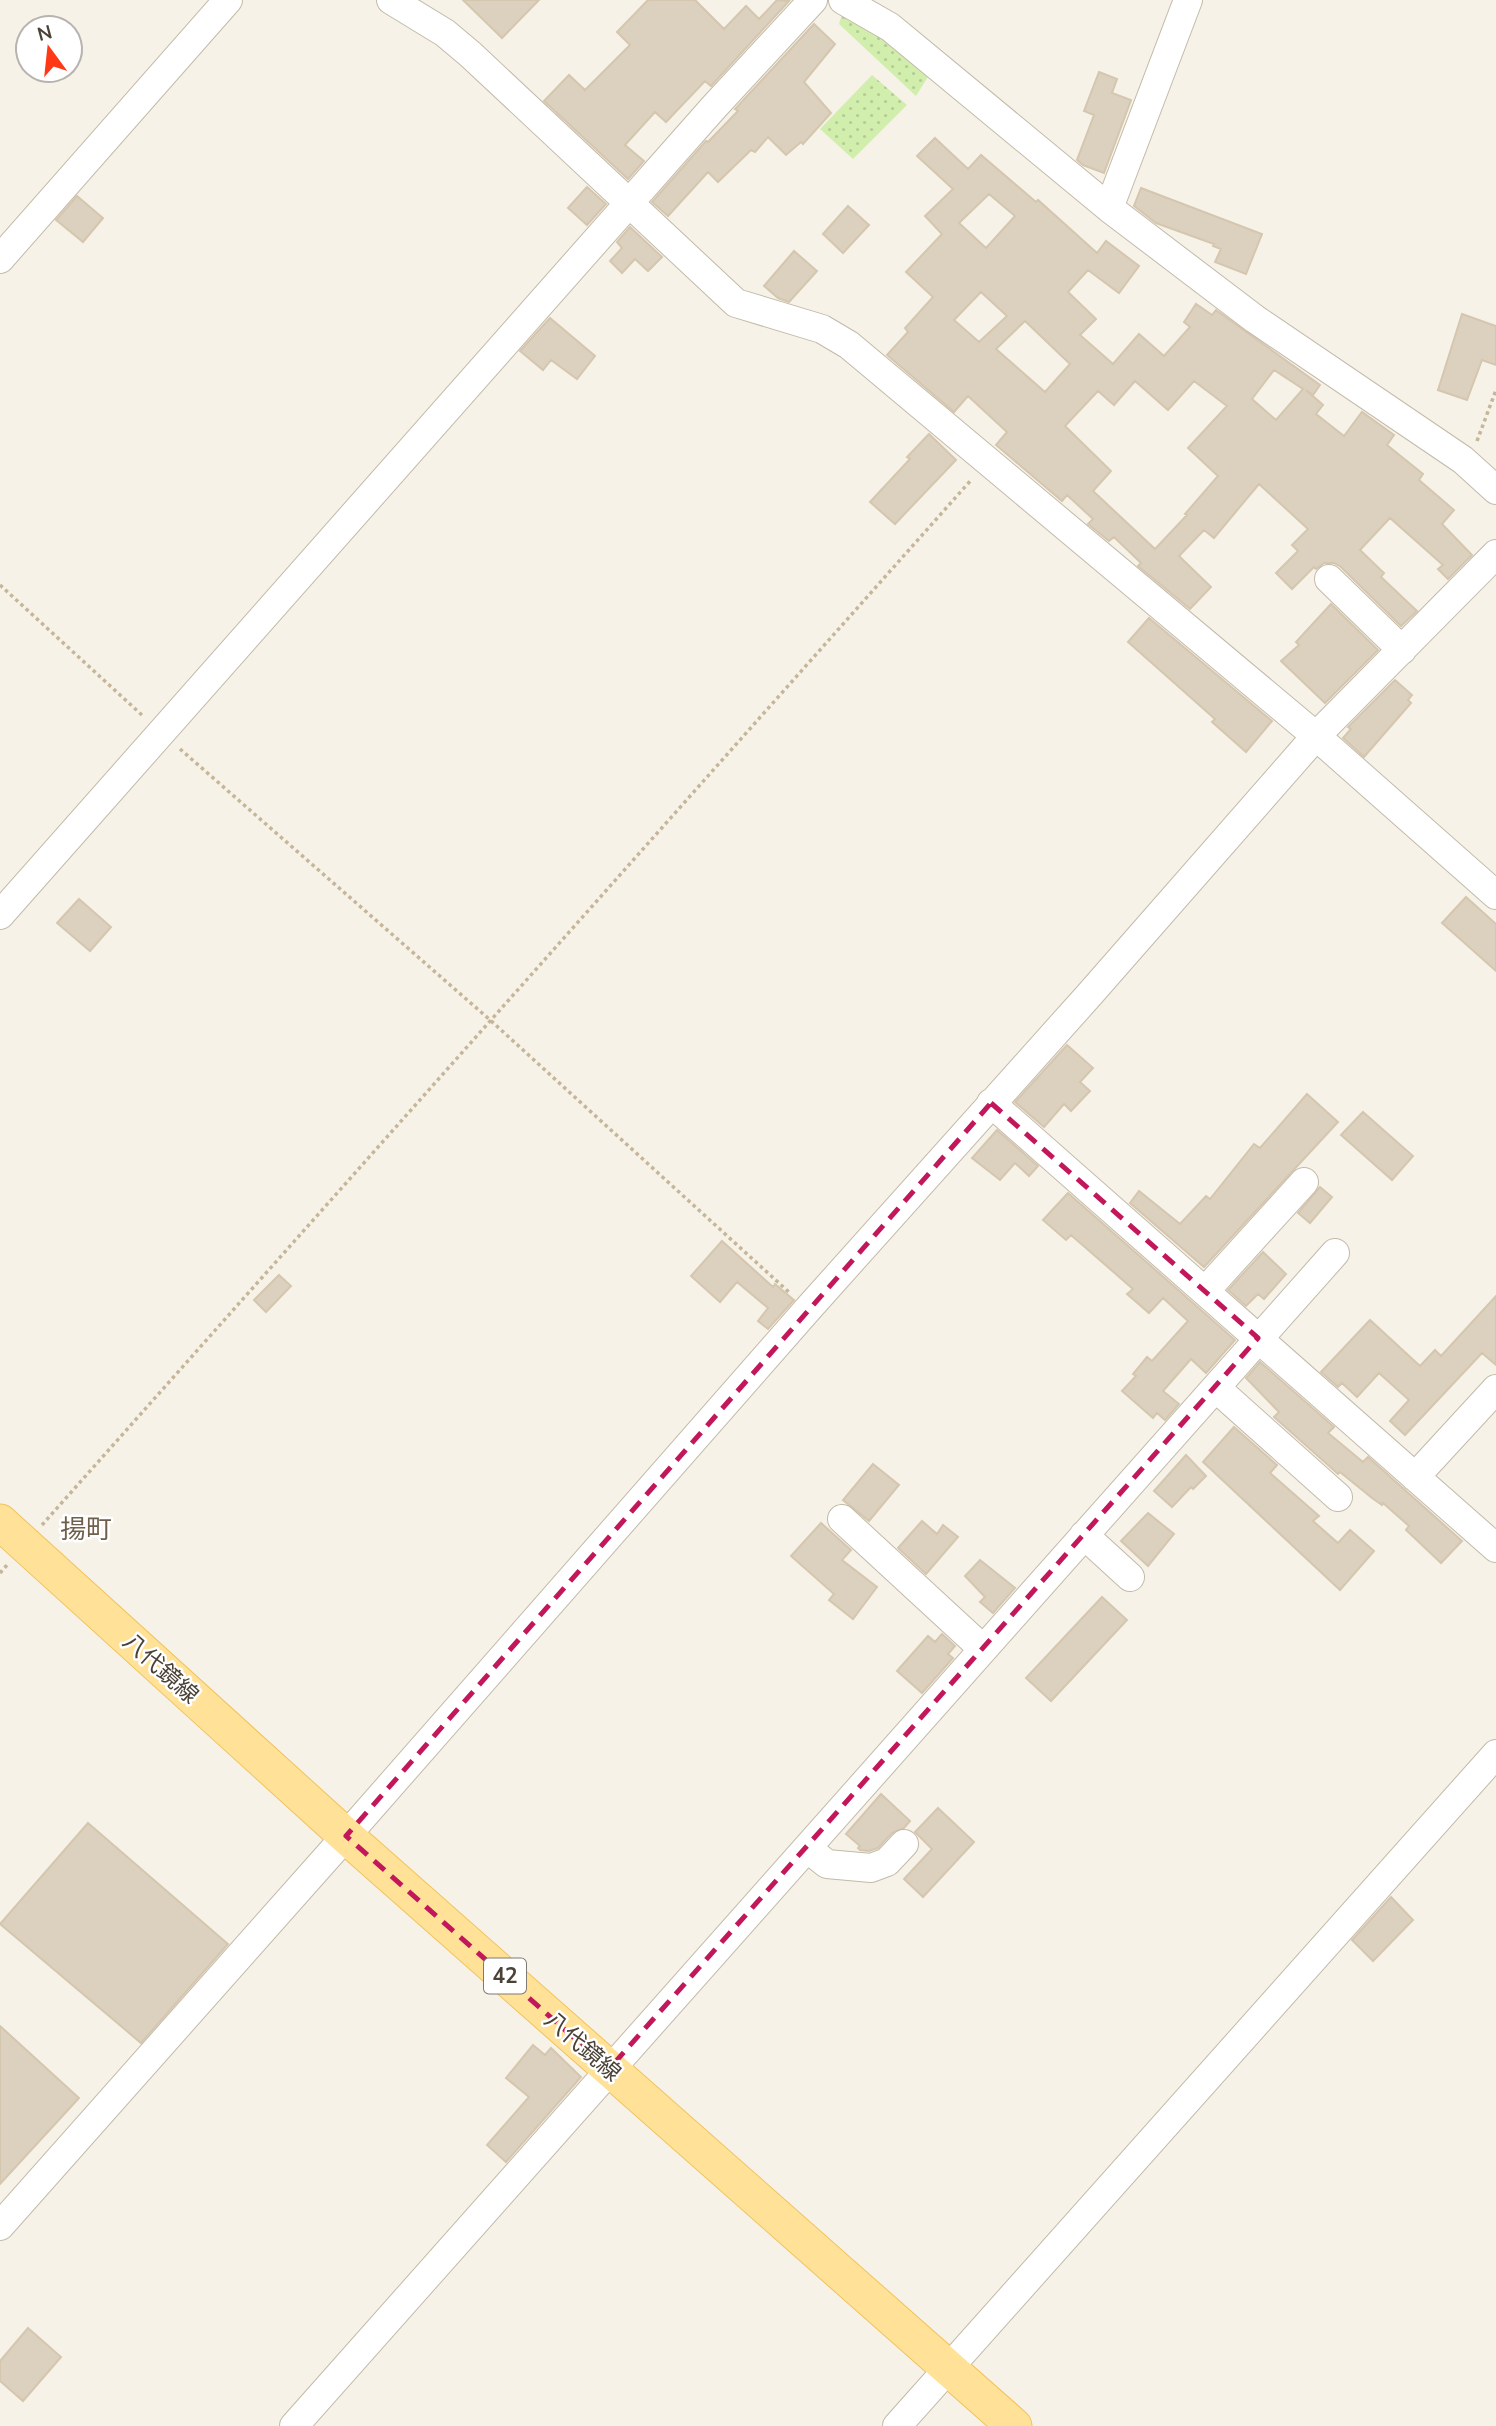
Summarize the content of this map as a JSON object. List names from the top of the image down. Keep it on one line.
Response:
{"streets":{"main road":["八代鏡線","42"]},"districts":["揚町"],"north":"top"}
